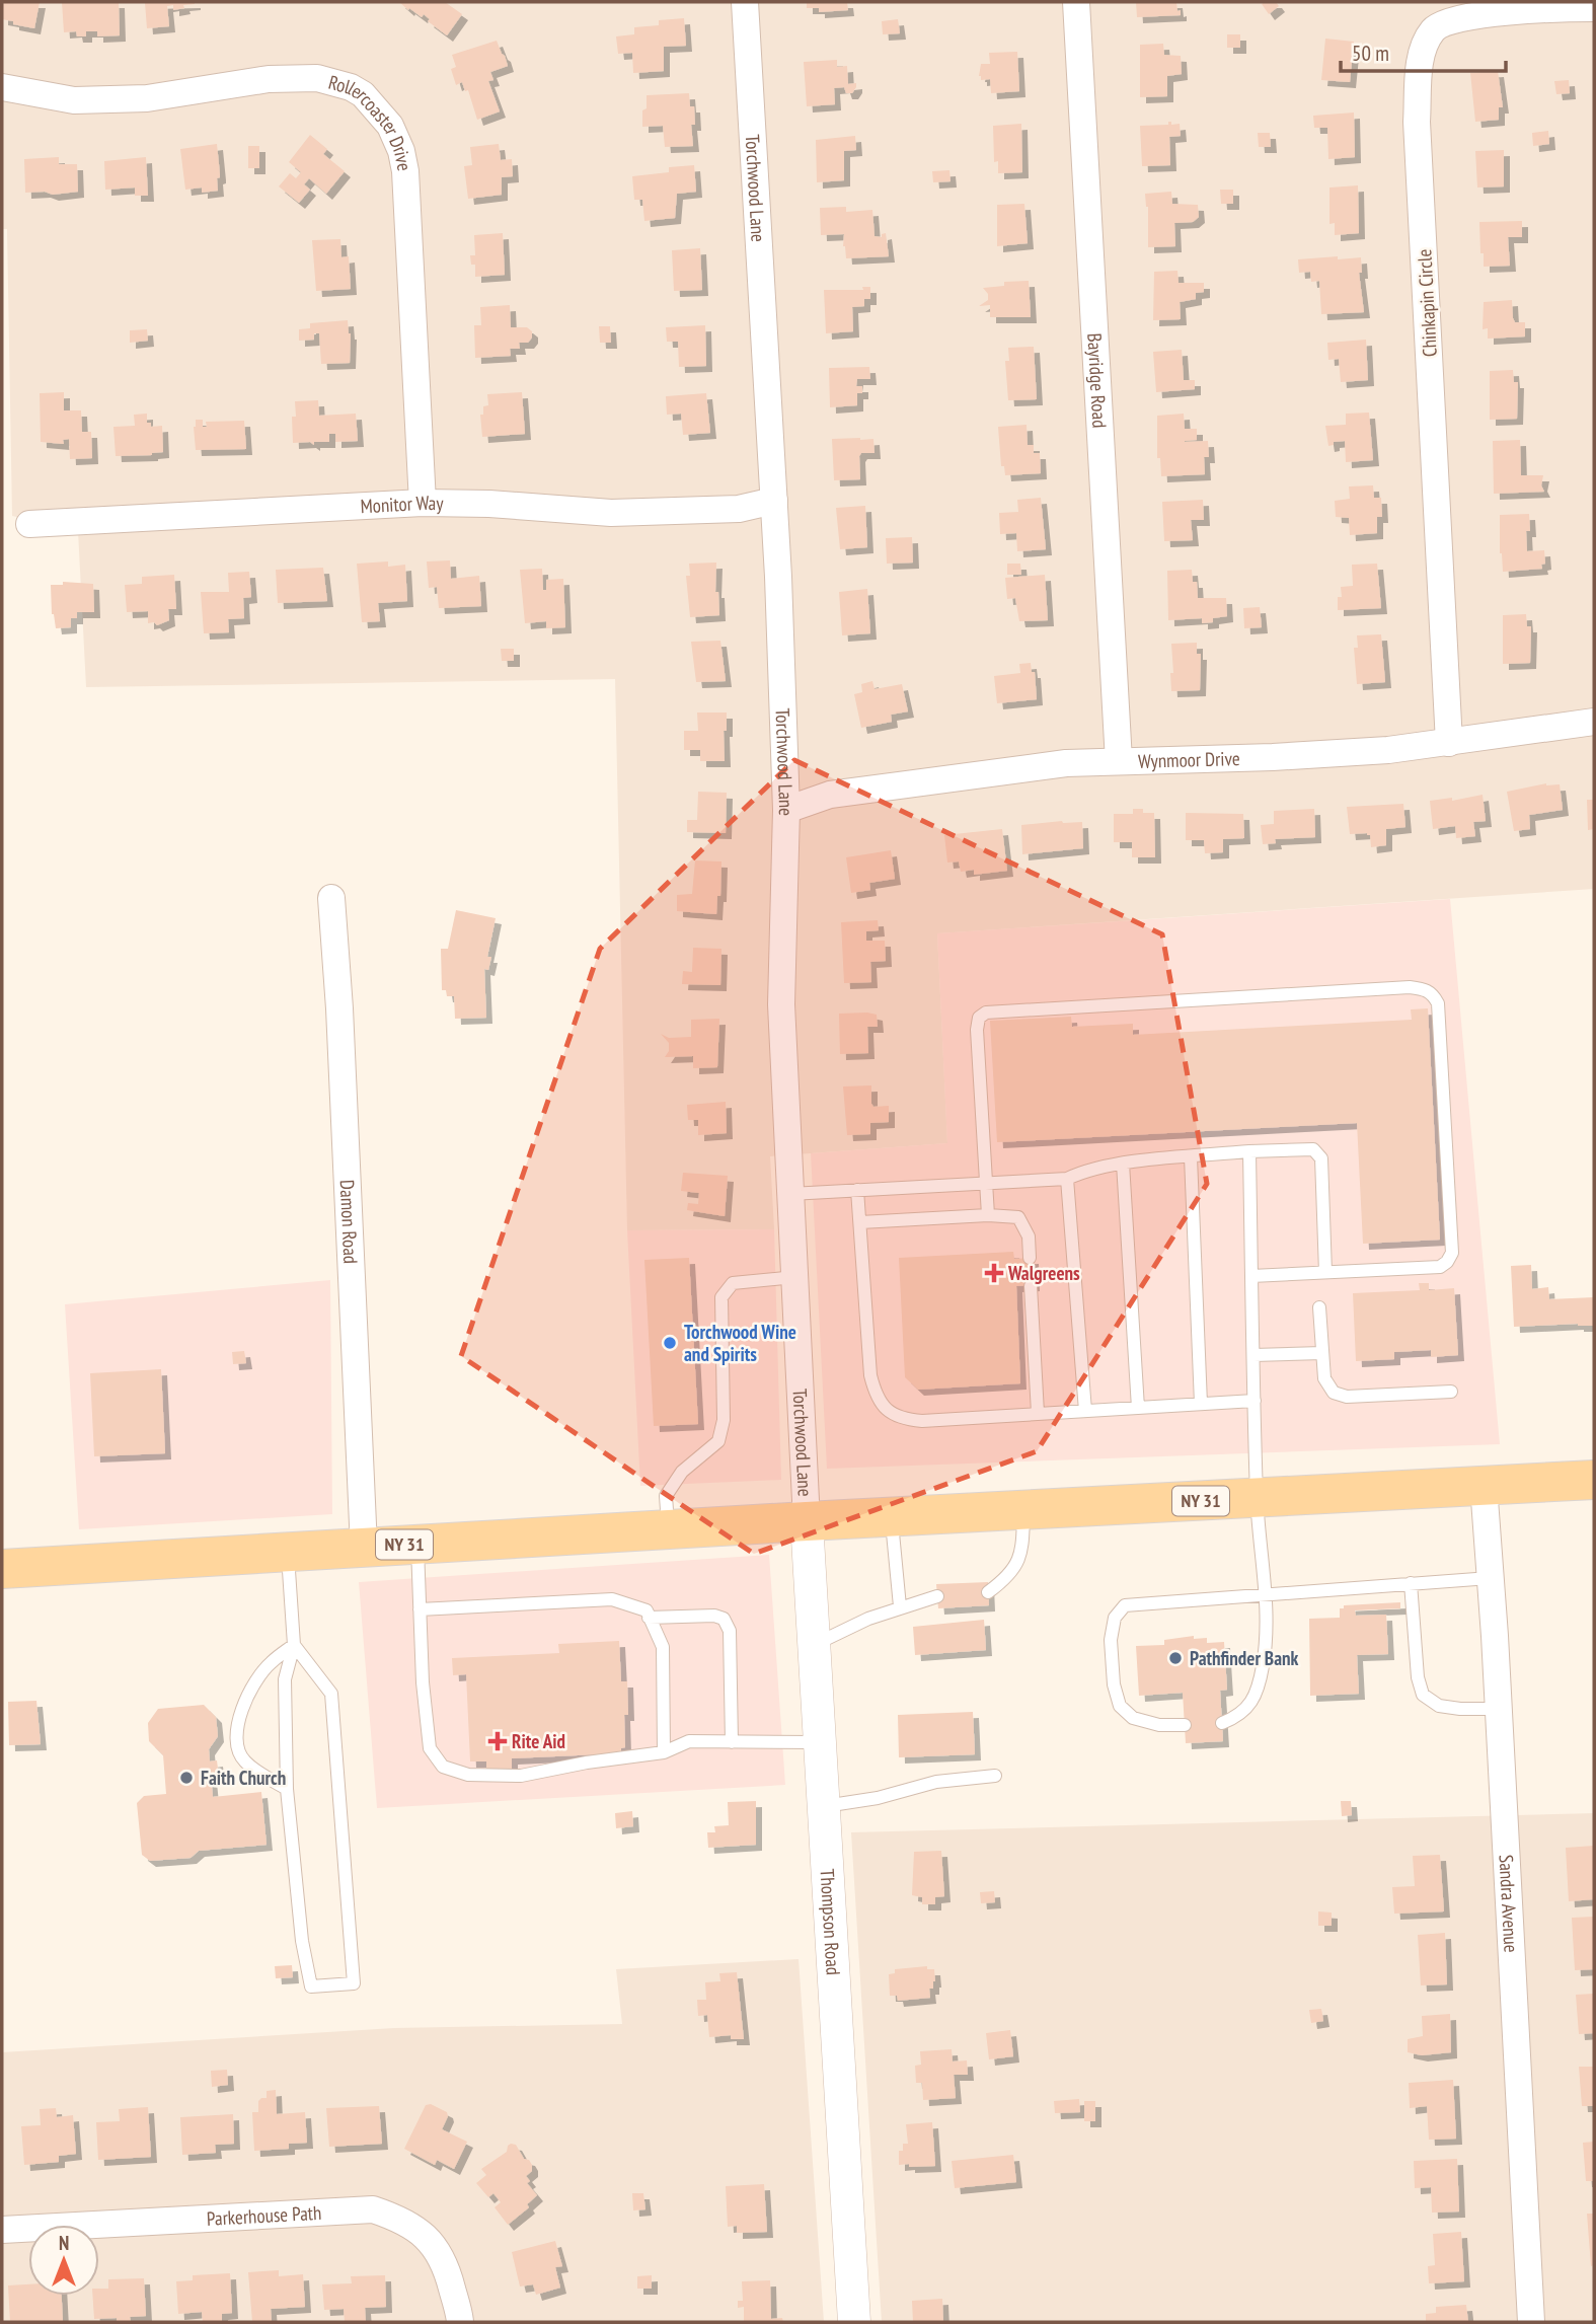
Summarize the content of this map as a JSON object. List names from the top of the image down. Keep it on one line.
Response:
{"streets":{"main road":["NY 31"],"street":["Rollercoaster Drive","Torchwood Lane","Chinkapin Circle","Bayridge Road","Monitor Way","Wynmoor Drive","Damon Road","Sandra Avenue","Thompson Road","Parkerhouse Path"]},"crossings":[["Rollercoaster Drive","Monitor Way"],["Torchwood Lane","Monitor Way"],["Torchwood Lane","Wynmoor Drive"],["Torchwood Lane","NY 31"],["Torchwood Lane","Thompson Road"],["Chinkapin Circle","Wynmoor Drive"],["Bayridge Road","Wynmoor Drive"],["Damon Road","NY 31"],["NY 31","Sandra Avenue"],["NY 31","Thompson Road"]],"places":{"health":["Walgreens","Rite Aid"],"other":["Torchwood Wine and Spirits","Pathfinder Bank","Faith Church"]},"scale_bar":"50 m","north":"top"}
